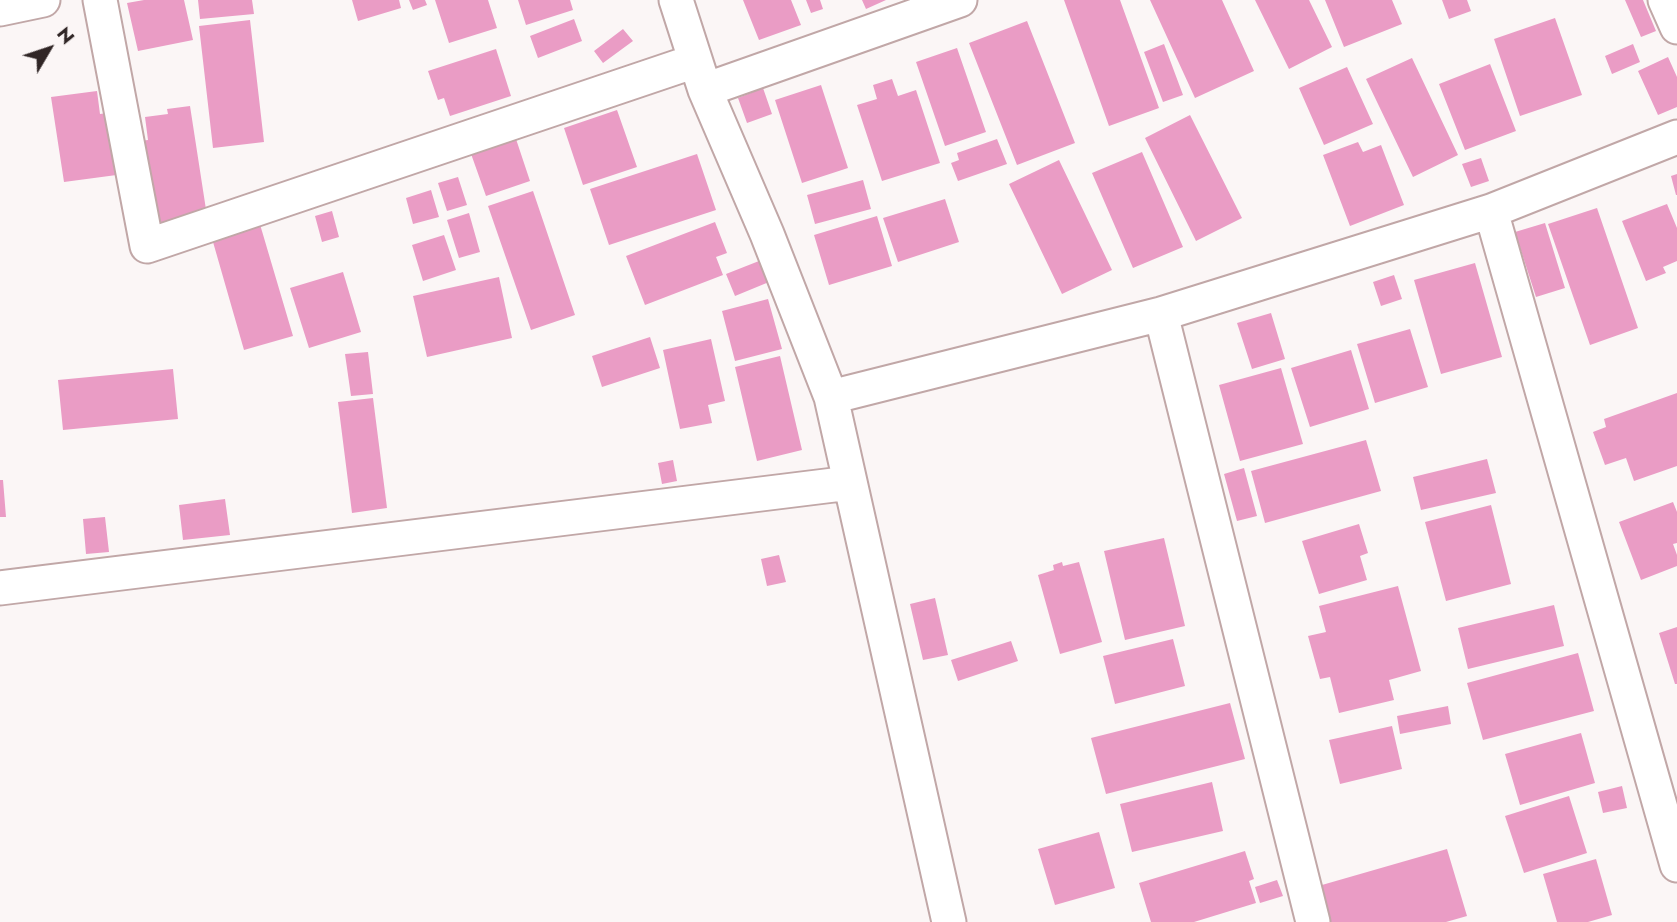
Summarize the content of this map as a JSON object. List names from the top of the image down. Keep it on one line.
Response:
{"north":"top right"}
